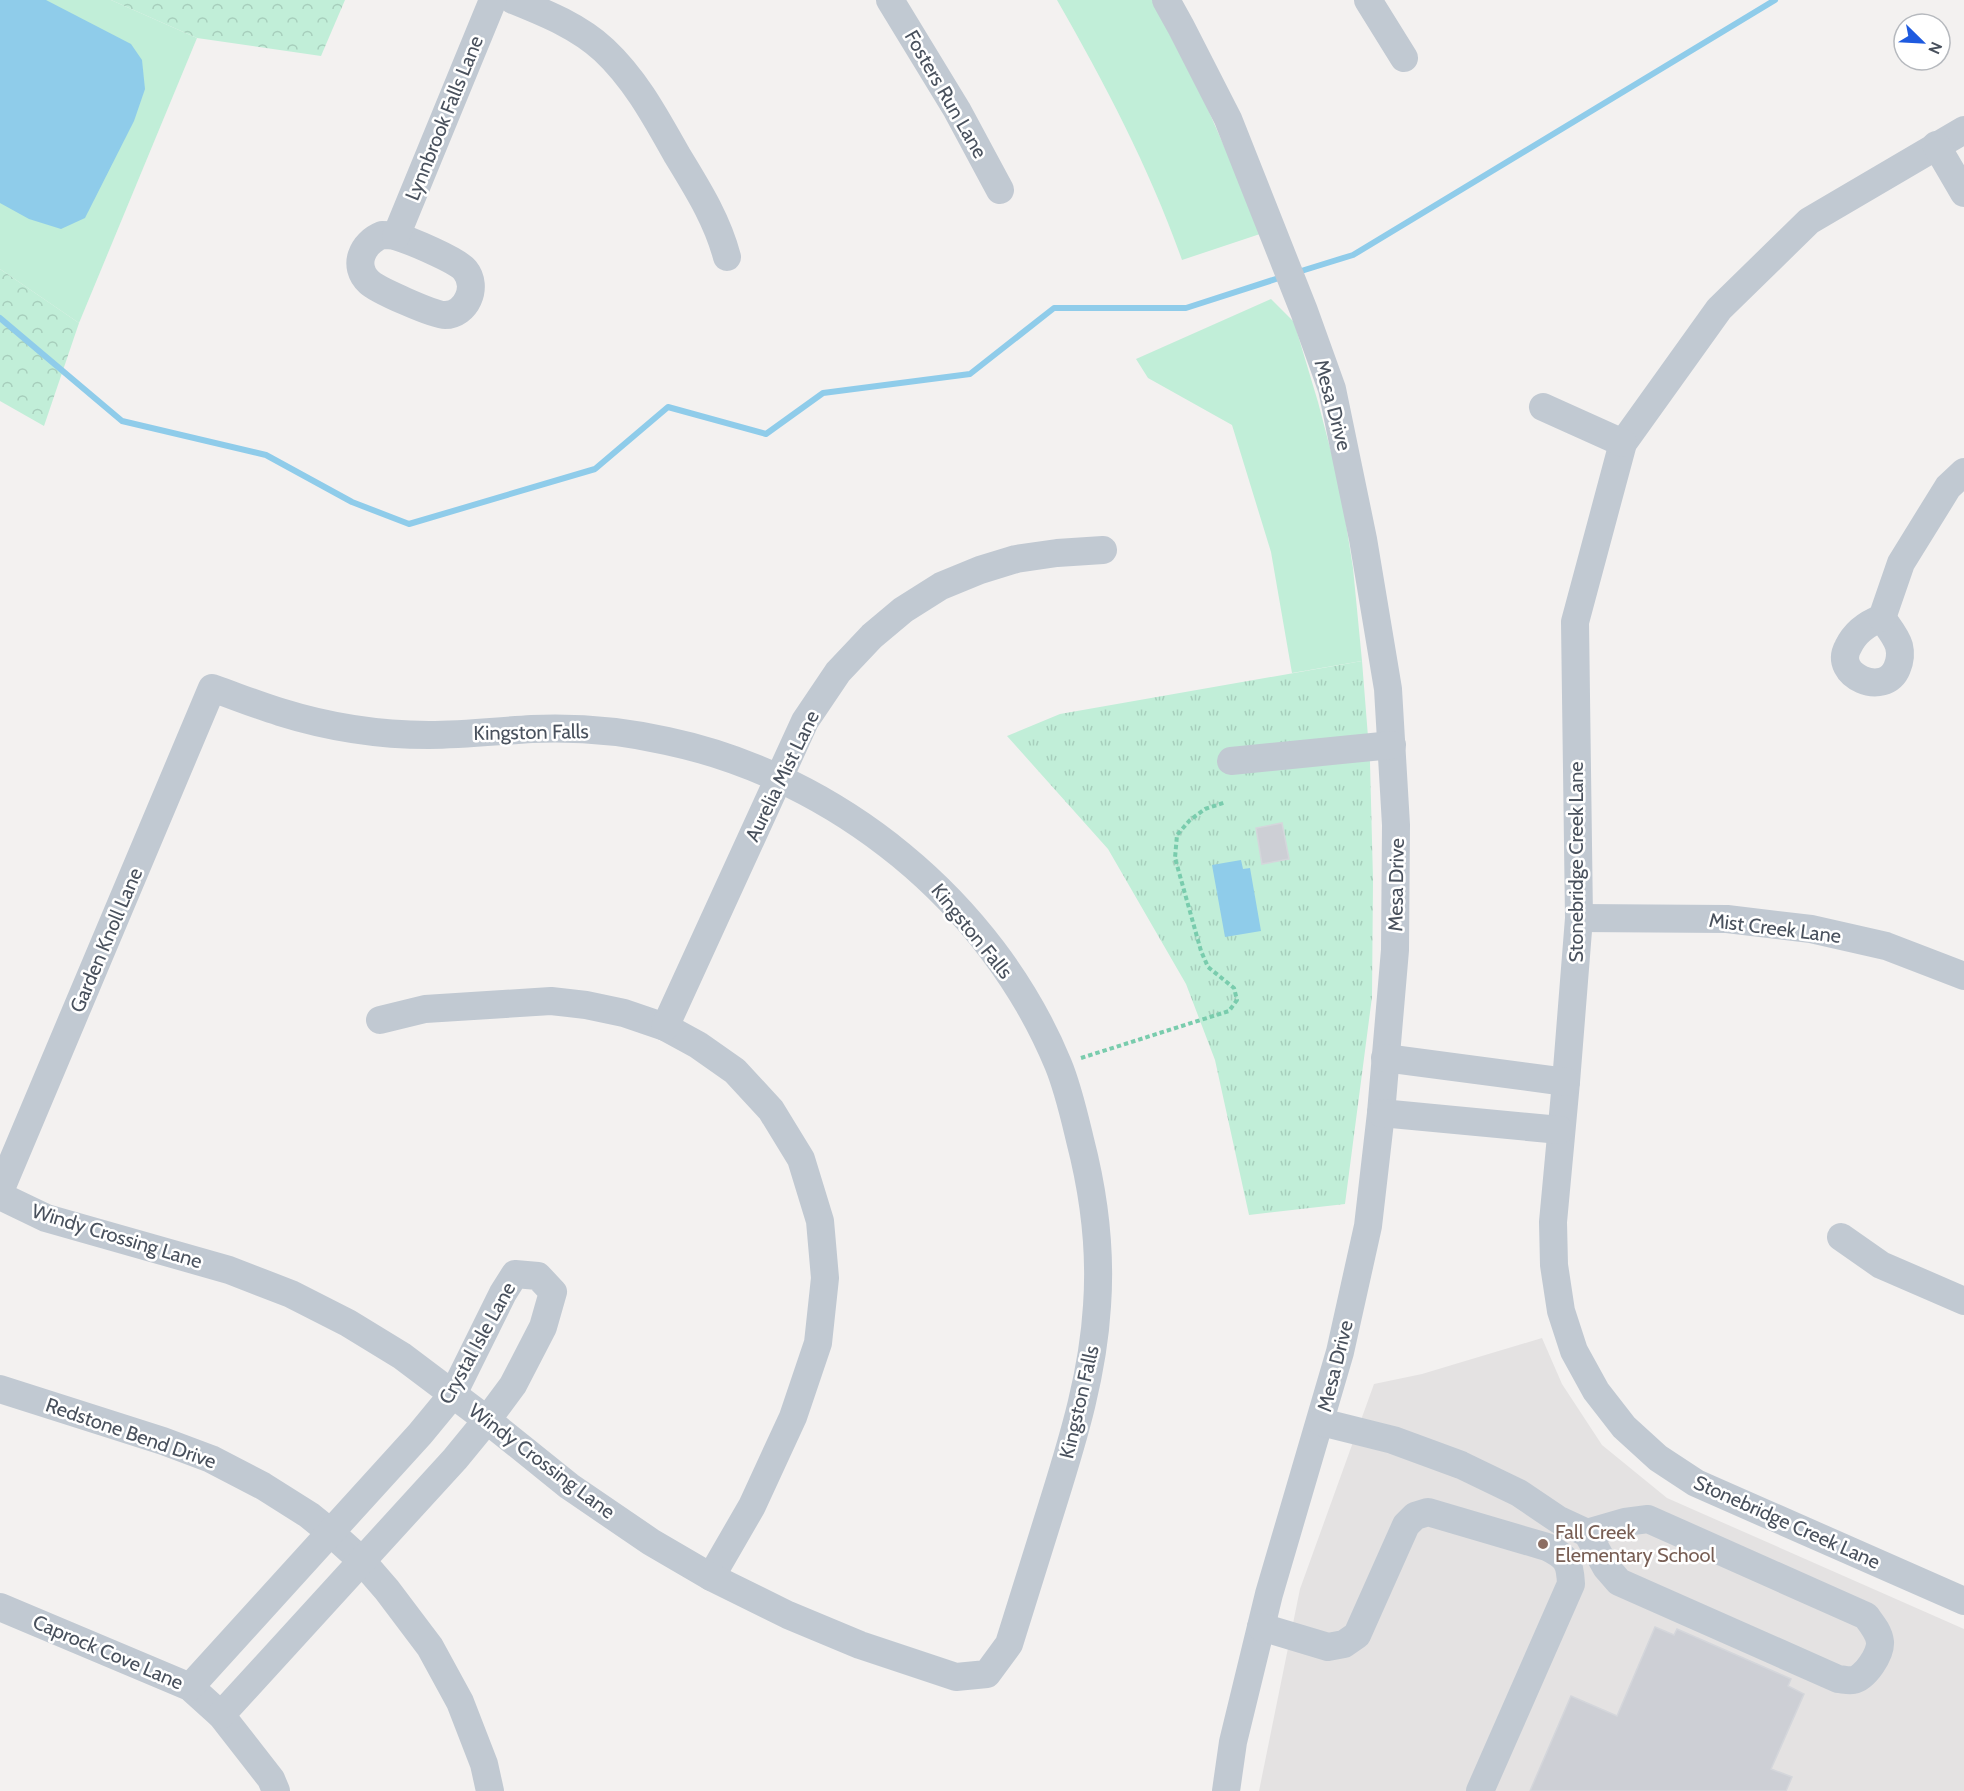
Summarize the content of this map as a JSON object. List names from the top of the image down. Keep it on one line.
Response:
{"streets":{"street":["Fosters Run Lane","Lynnbrook Falls Lane","Mesa Drive","Kingston Falls","Aurelia Mist Lane","Stonebridge Creek Lane","Mist Creek Lane","Garden Knoll Lane","Windy Crossing Lane","Crystal Isle Lane","Redstone Bend Drive","Caprock Cove Lane"]},"crossings":[["Kingston Falls","Aurelia Mist Lane"],["Kingston Falls","Garden Knoll Lane"],["Kingston Falls","Windy Crossing Lane"],["Stonebridge Creek Lane","Mist Creek Lane"],["Windy Crossing Lane","Crystal Isle Lane"],["Crystal Isle Lane","Redstone Bend Drive"],["Crystal Isle Lane","Caprock Cove Lane"]],"places":["Fall Creek Elementary School"],"north":"bottom right"}
